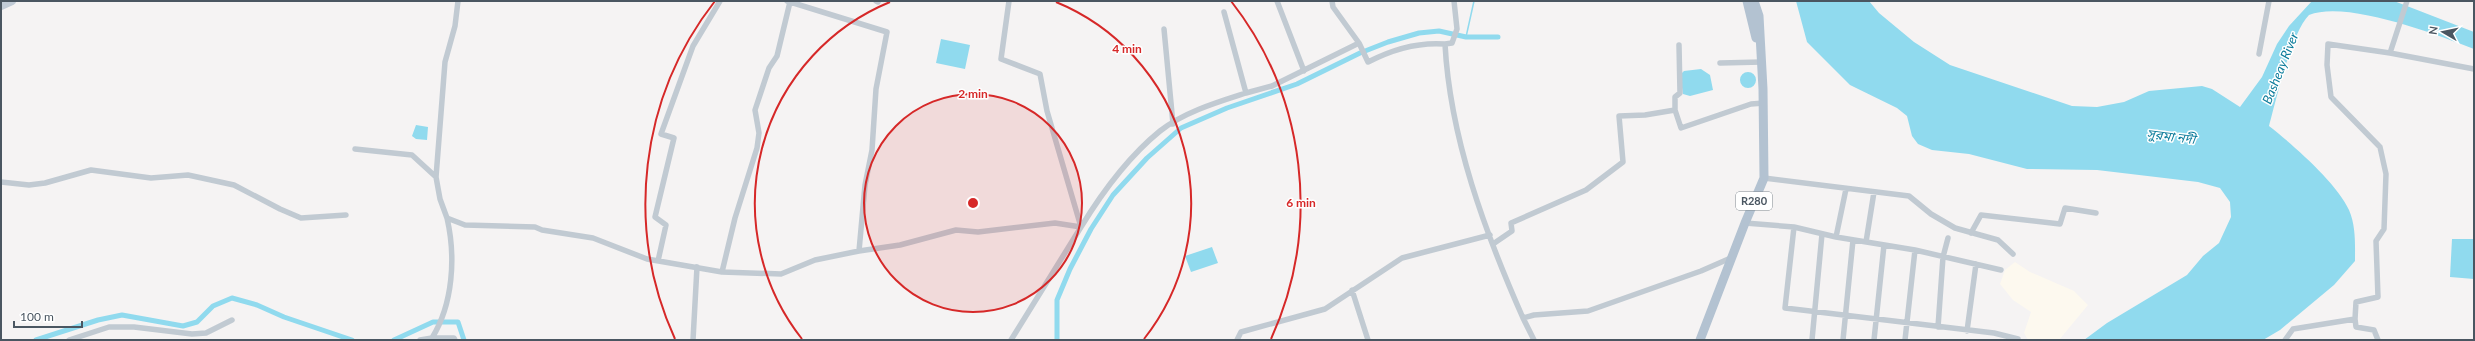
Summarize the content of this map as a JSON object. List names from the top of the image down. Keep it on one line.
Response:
{"streets":{"main road":["R280"]},"water":["Basheay River","সুরমা নদী"],"scale_bar":"100 m","north":"left","rings":["4 min","2 min","6 min"]}
